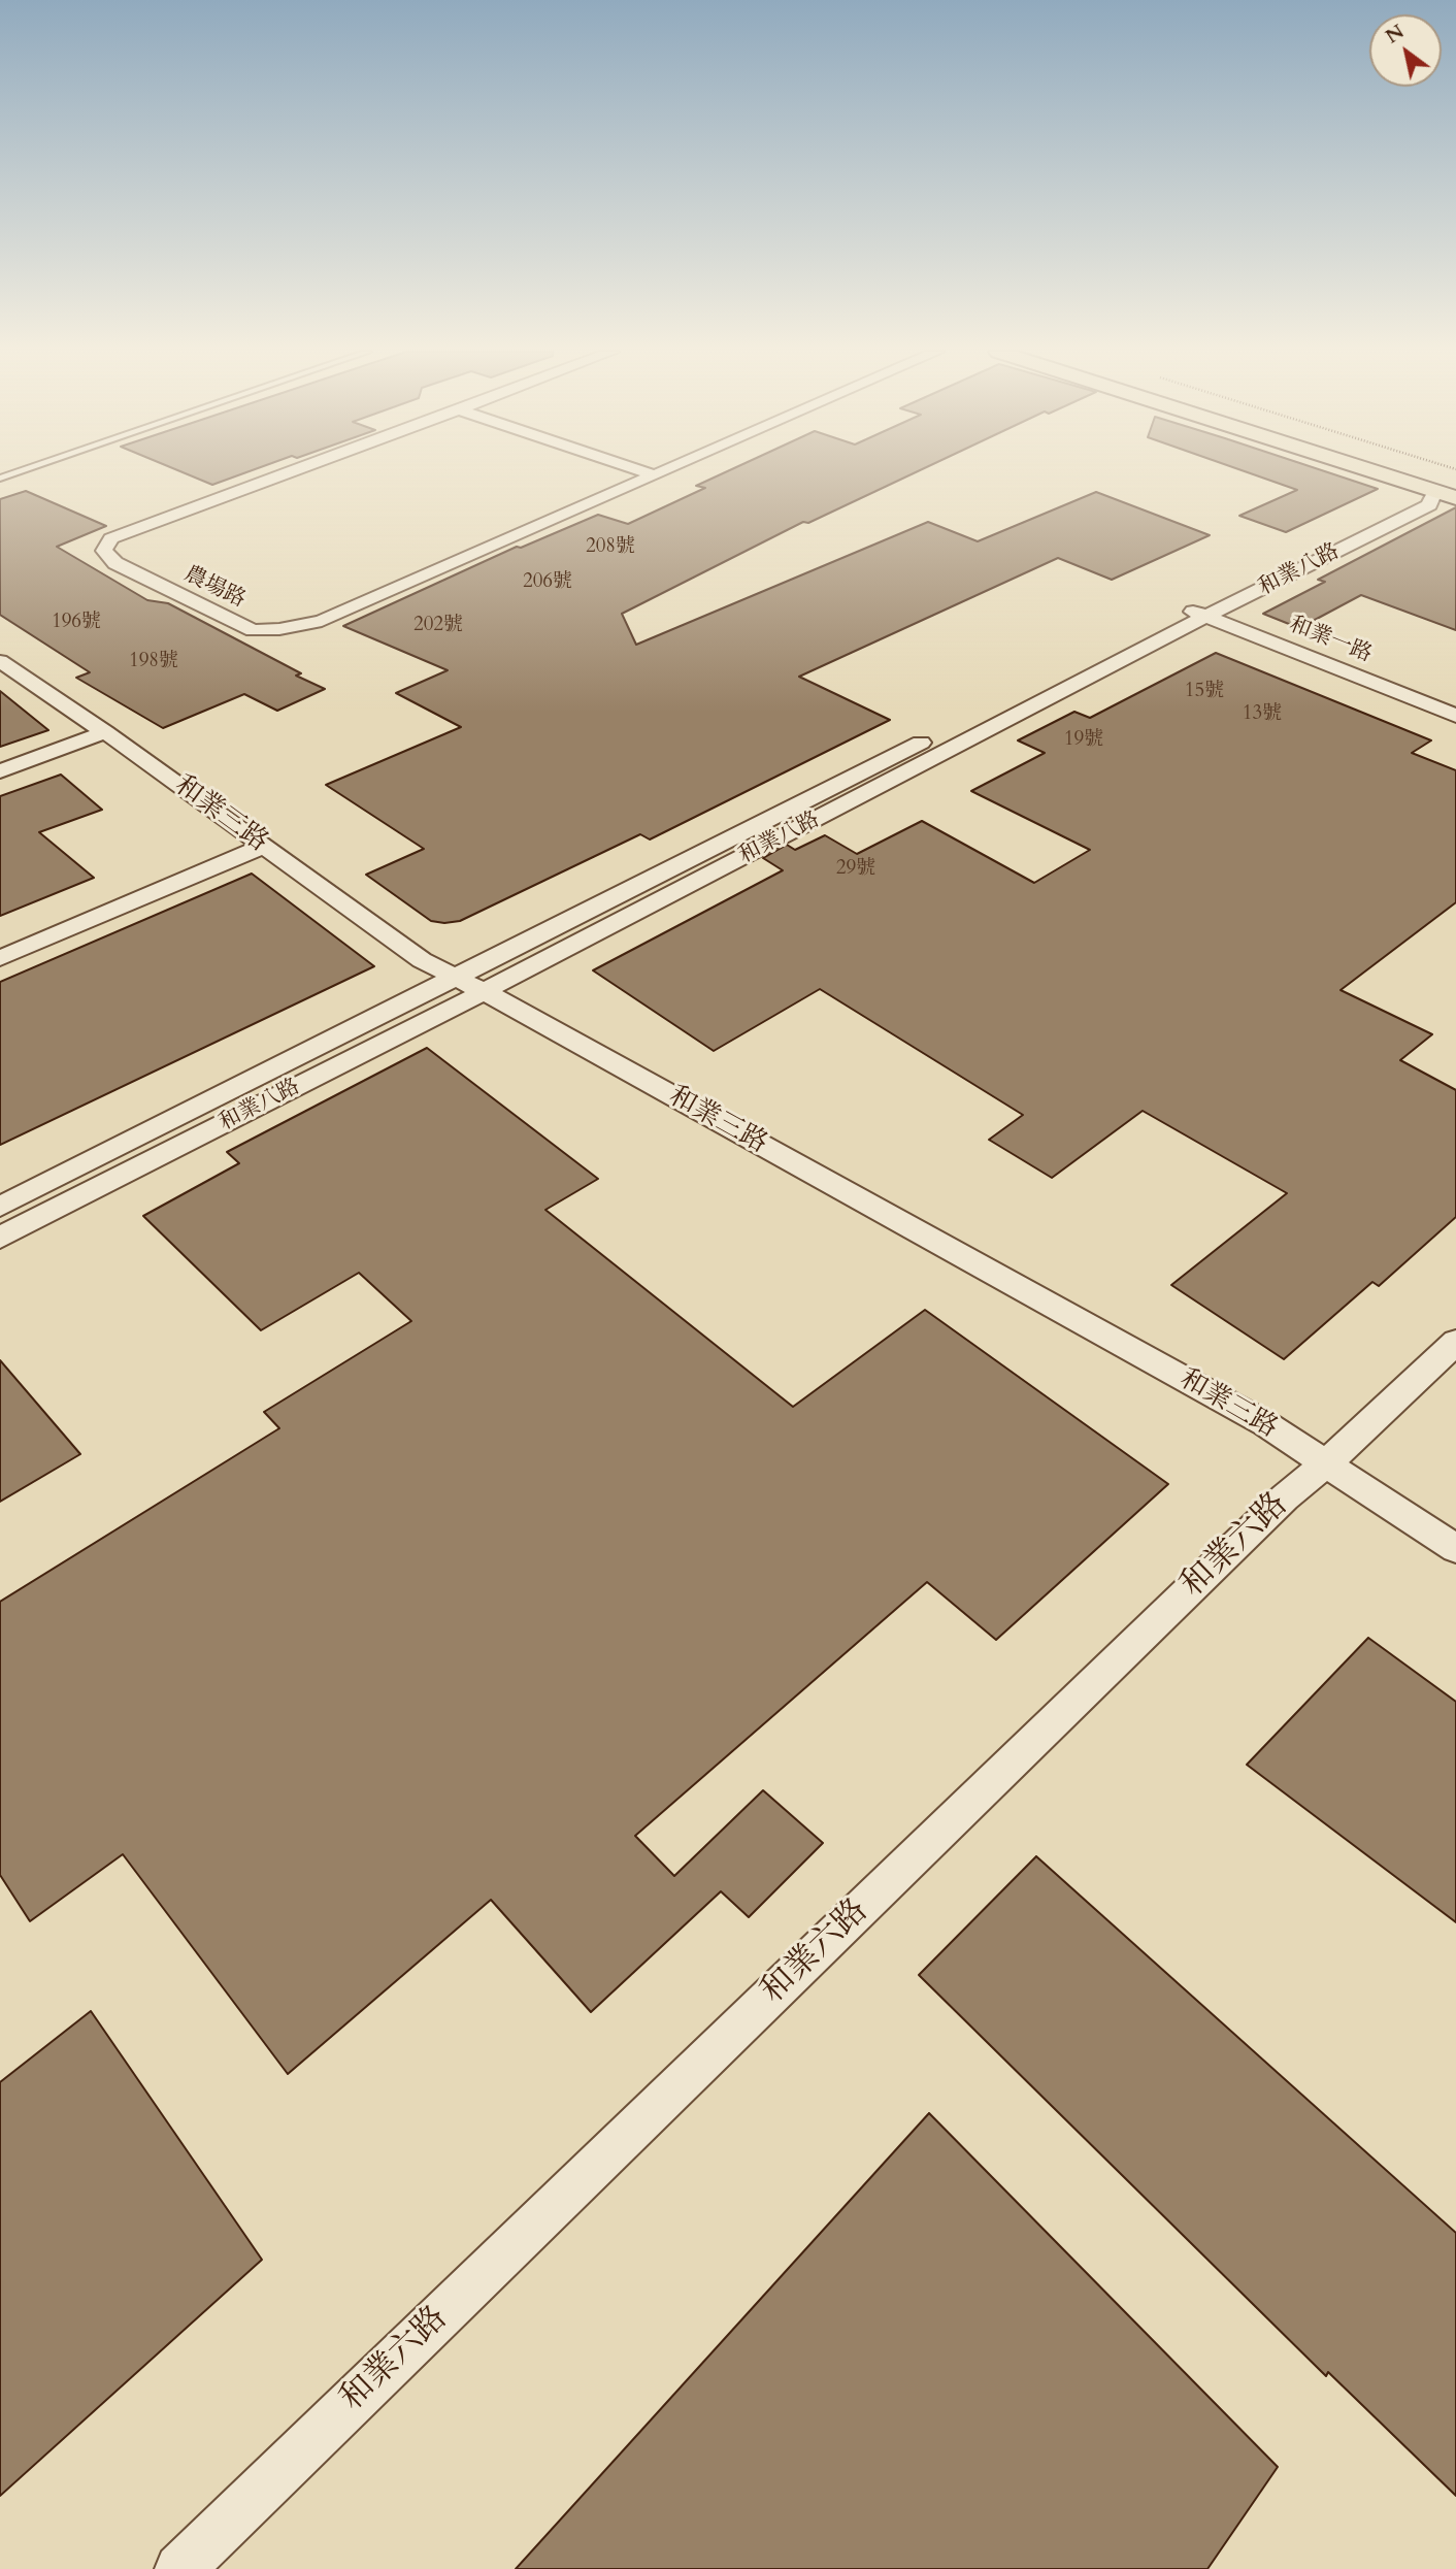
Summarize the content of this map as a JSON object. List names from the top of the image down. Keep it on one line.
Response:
{"streets":{"street":["和業八路","農場路","和業一路","和業三路","和業六路"]},"crossings":[["和業八路","和業一路"],["和業八路","和業三路"],["和業三路","和業六路"]],"house_numbers":["208號","206號","196號","202號","198號","15號","13號","19號","29號"],"north":"top left"}
